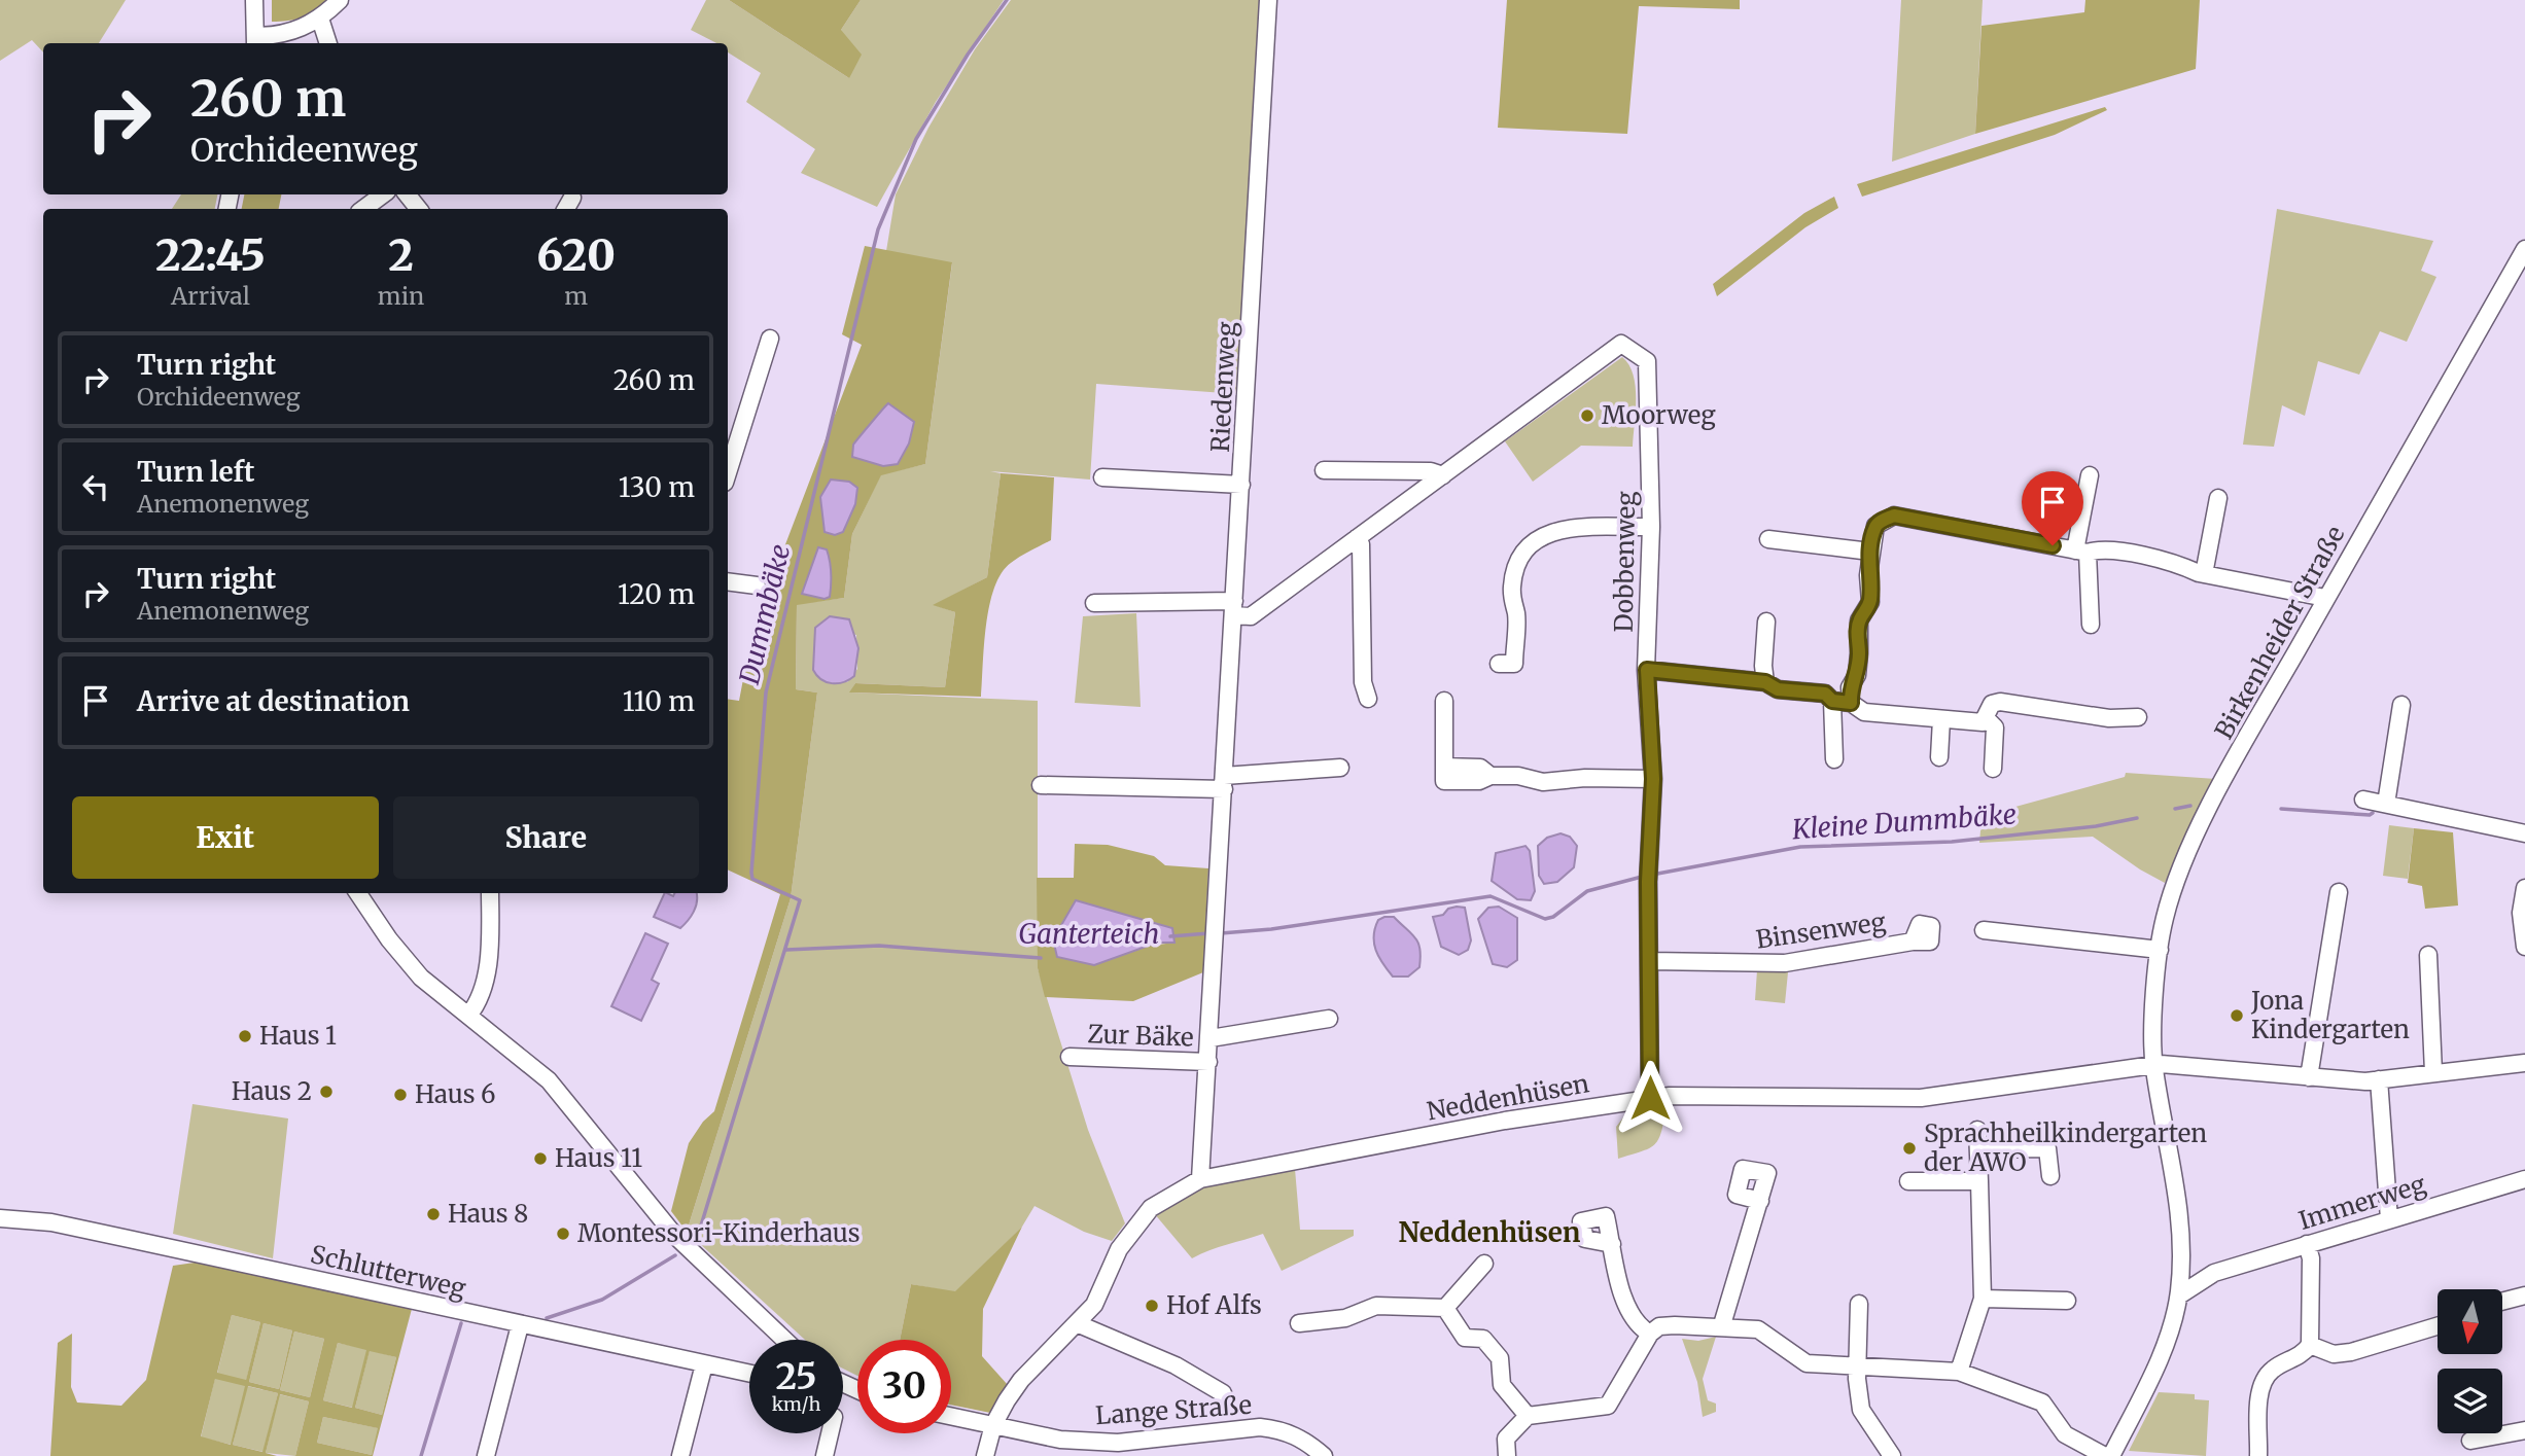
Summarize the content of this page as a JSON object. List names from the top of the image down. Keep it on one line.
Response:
{"streets":{"street":["Riedenweg","Dobbenweg","Birkenheider Straße","Binsenweg","Zur Bäke","Neddenhüsen","Immerweg","Schlutterweg","Lange Straße"]},"crossings":[["Riedenweg","Zur Bäke"],["Riedenweg","Neddenhüsen"],["Dobbenweg","Binsenweg"],["Dobbenweg","Neddenhüsen"],["Birkenheider Straße","Neddenhüsen"],["Birkenheider Straße","Immerweg"],["Neddenhüsen","Lange Straße"]],"districts":["Neddenhüsen"],"water":["Dummbäke","Kleine Dummbäke","Ganterteich"],"places":["Moorweg","Jona Kindergarten","Haus 1","Haus 2","Haus 6","Sprachheilkindergarten der AWO","Haus 11","Haus 8","Montessori-Kinderhaus","Hof Alfs"],"north":"bottom","page":{"turn":["260 m","Orchideenweg"],"eta":["22:45","Arrival","2","min","620","m"],"list":[{"name":"Turn right","note":"Orchideenweg","value":"260 m"},{"name":"Turn left","note":"Anemonenweg","value":"130 m"},{"name":"Turn right","note":"Anemonenweg","value":"120 m"},{"name":"Arrive at destination","value":"110 m"}],"buttons":["Exit","Share"],"speed":"25 km/h","limit":"30"}}
